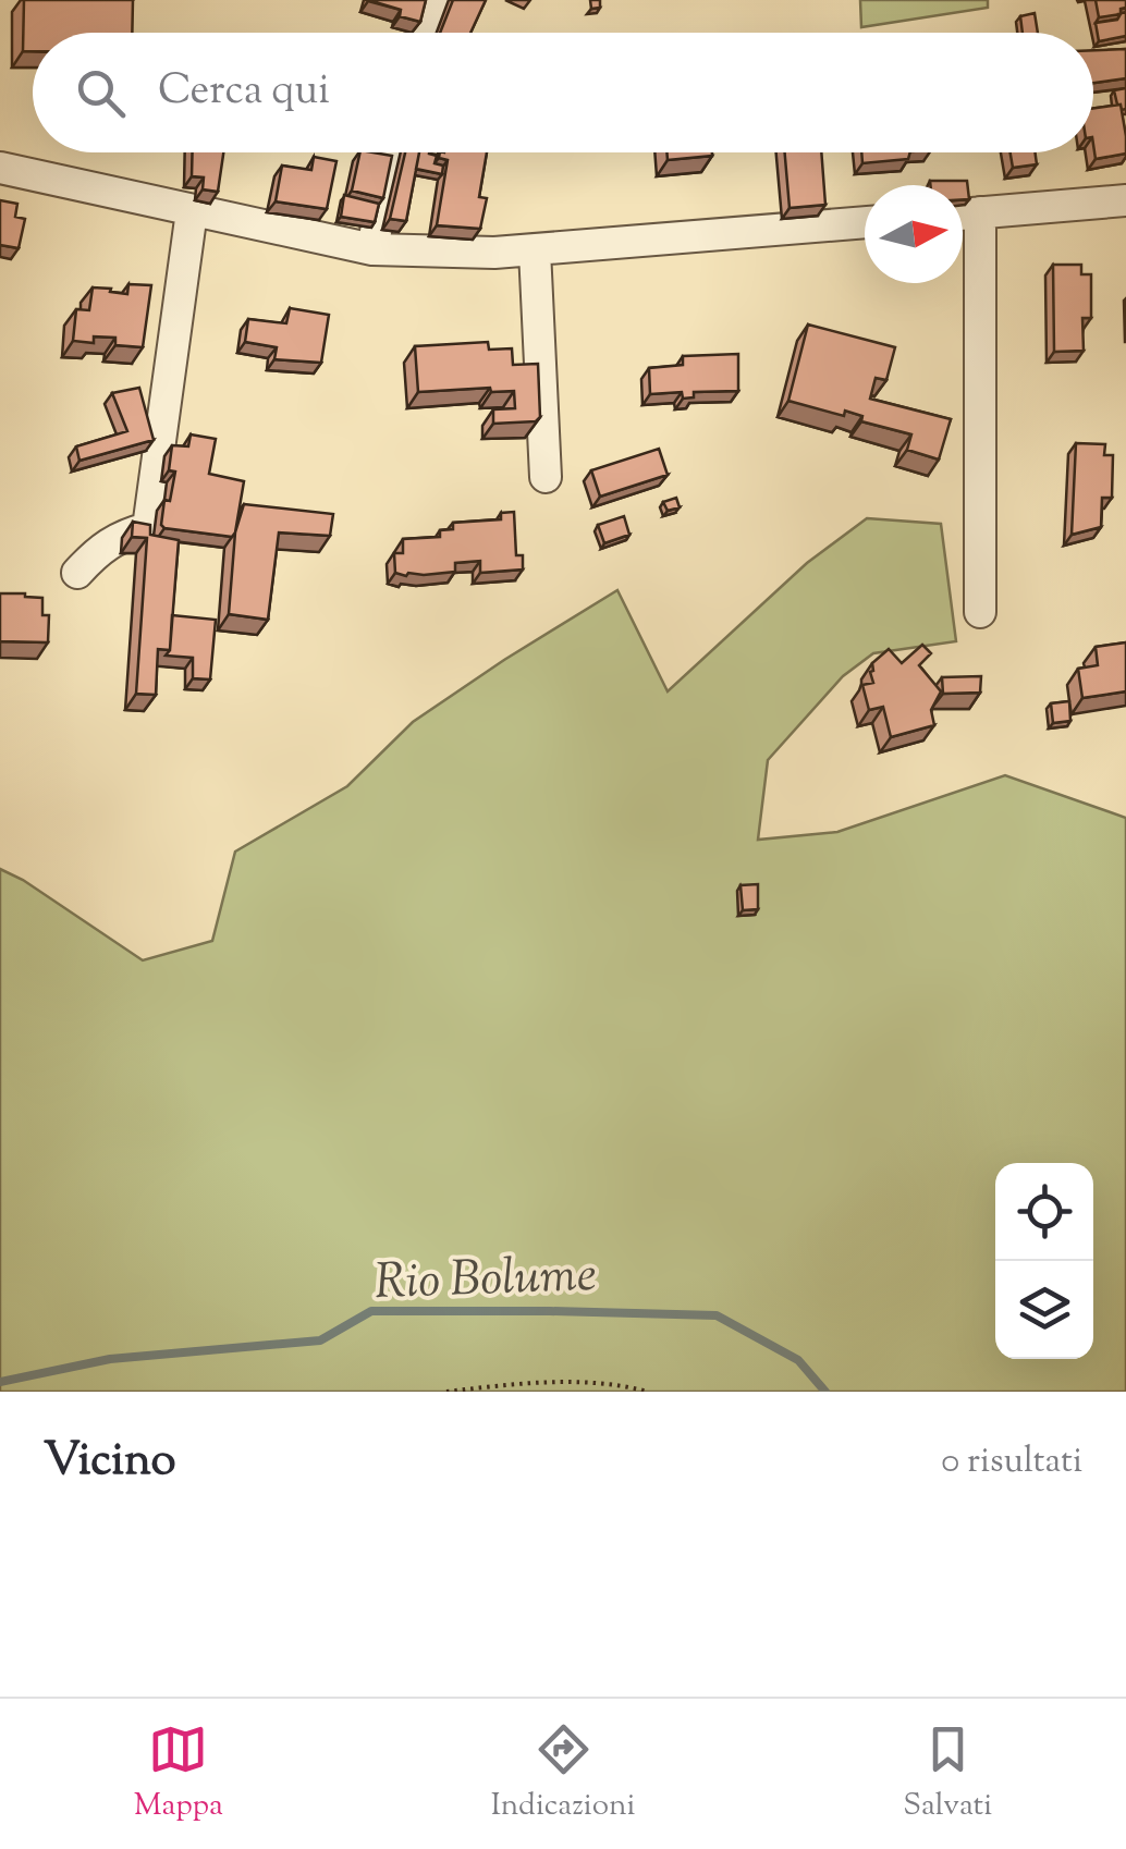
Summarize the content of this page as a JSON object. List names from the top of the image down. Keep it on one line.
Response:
{"water":["Rio Bolume"],"north":"right","page":{"search":"Cerca qui","heading":["Vicino","0 risultati"],"nav":["Mappa","Indicazioni","Salvati"]}}
